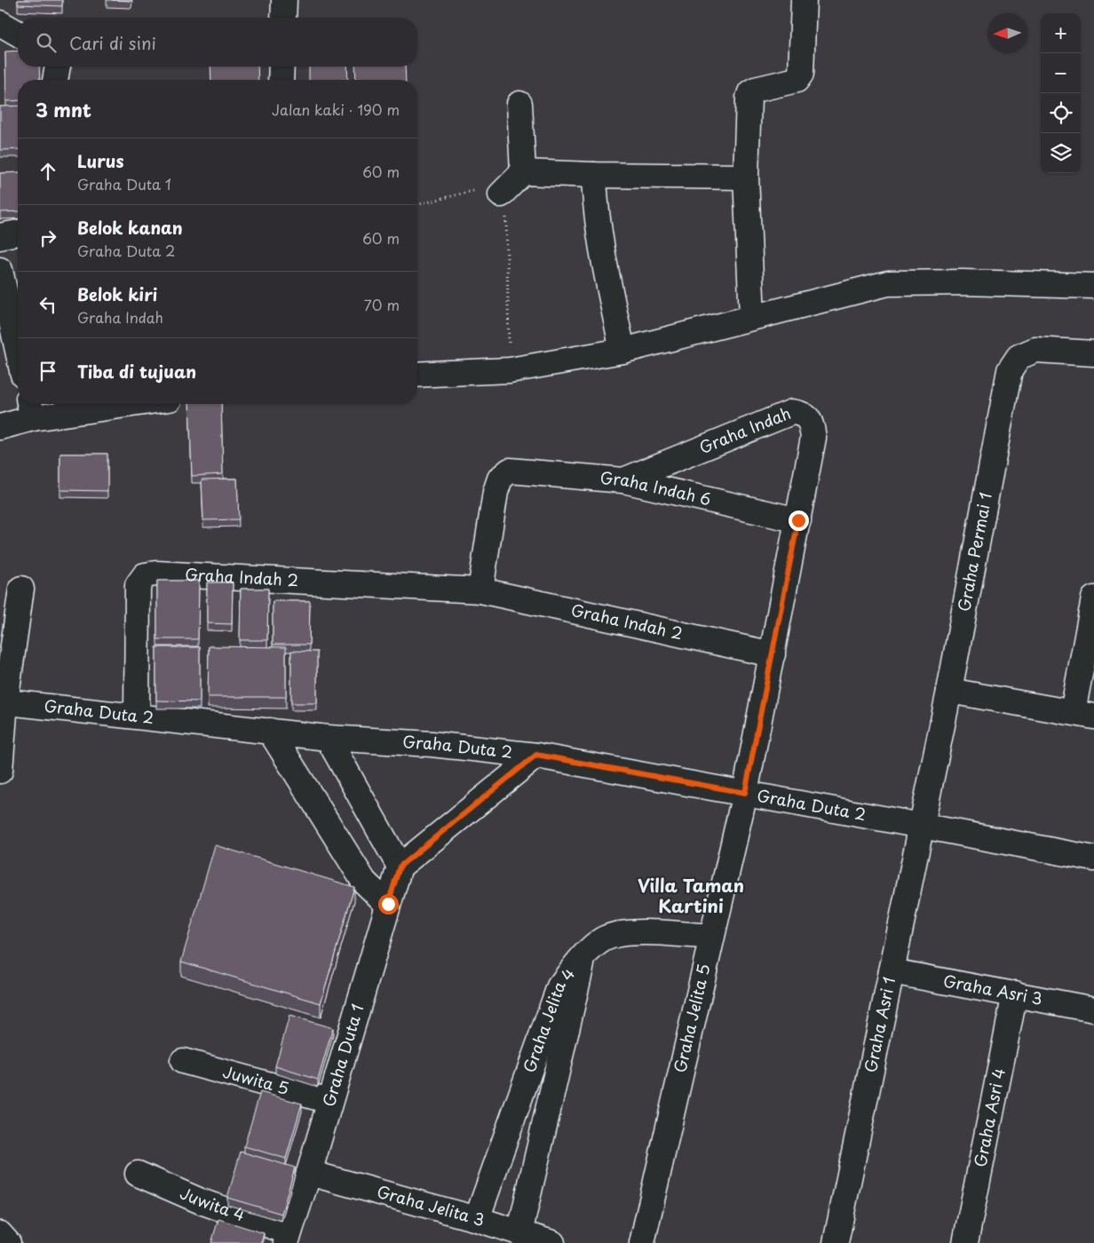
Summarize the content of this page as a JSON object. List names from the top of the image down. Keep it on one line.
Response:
{"streets":{"street":["Graha Indah","Graha Indah 6","Graha Permai 1","Graha Indah 2","Graha Duta 2","Graha Asri 3","Graha Jelita 5","Graha Jelita 4","Graha Asri 1","Graha Duta 1","Juwita 5","Graha Asri 4","Juwita 4","Graha Jelita 3"]},"crossings":[["Graha Indah","Graha Indah 6"],["Graha Indah","Graha Indah 2"],["Graha Indah","Graha Duta 2"],["Graha Indah","Graha Jelita 5"],["Graha Indah 6","Graha Indah 2"],["Graha Permai 1","Graha Duta 2"],["Graha Permai 1","Graha Asri 1"],["Graha Indah 2","Graha Duta 2"],["Graha Duta 2","Graha Jelita 5"],["Graha Duta 2","Graha Asri 1"],["Graha Asri 3","Graha Asri 1"],["Graha Asri 3","Graha Asri 4"],["Graha Jelita 5","Graha Jelita 4"],["Graha Jelita 4","Graha Jelita 3"],["Graha Duta 1","Juwita 5"],["Graha Duta 1","Juwita 4"],["Graha Duta 1","Graha Jelita 3"]],"districts":["Villa Taman Kartini"],"north":"left","page":{"map_buttons":["+","−"],"search":"Cari di sini","heading":["3 mnt","Jalan kaki · 190 m"],"list":[["Lurus","Graha Duta 1","60 m"],["Belok kanan","Graha Duta 2","60 m"],["Belok kiri","Graha Indah","70 m"],"Tiba di tujuan"]}}
